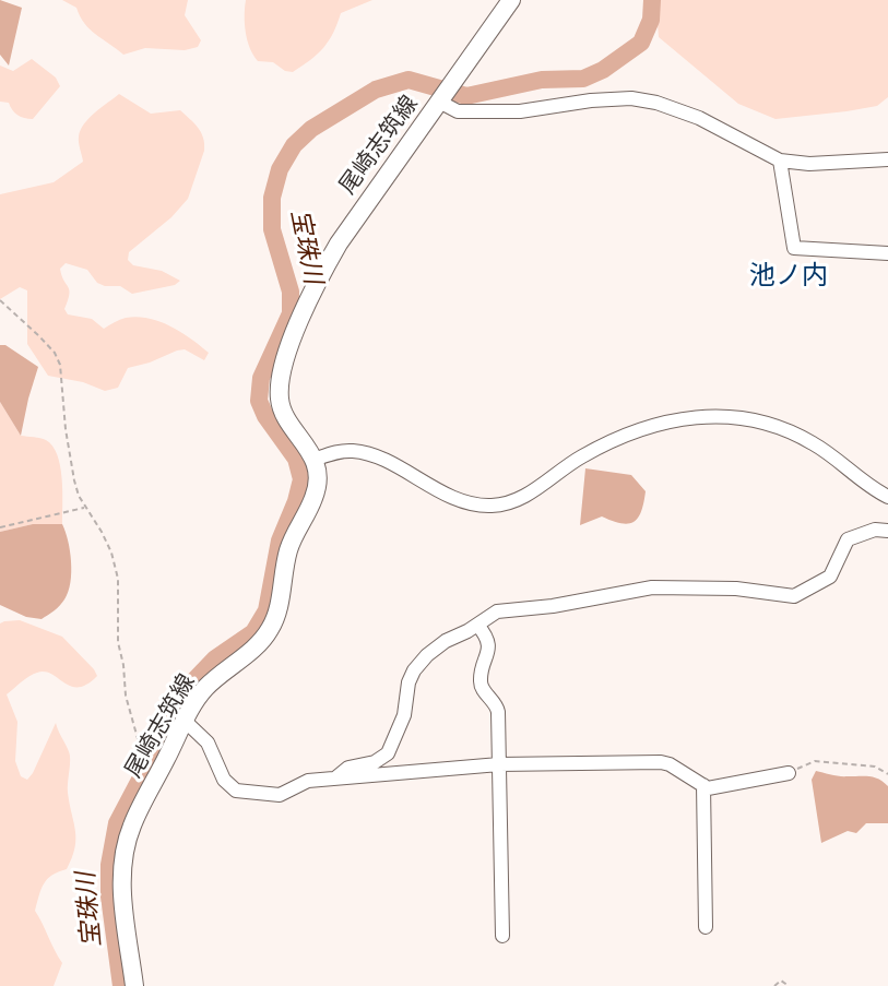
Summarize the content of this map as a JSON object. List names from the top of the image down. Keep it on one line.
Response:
{"streets":{"main road":["尾崎志筑線"]},"districts":["池ノ内"],"water":["宝珠川"]}
